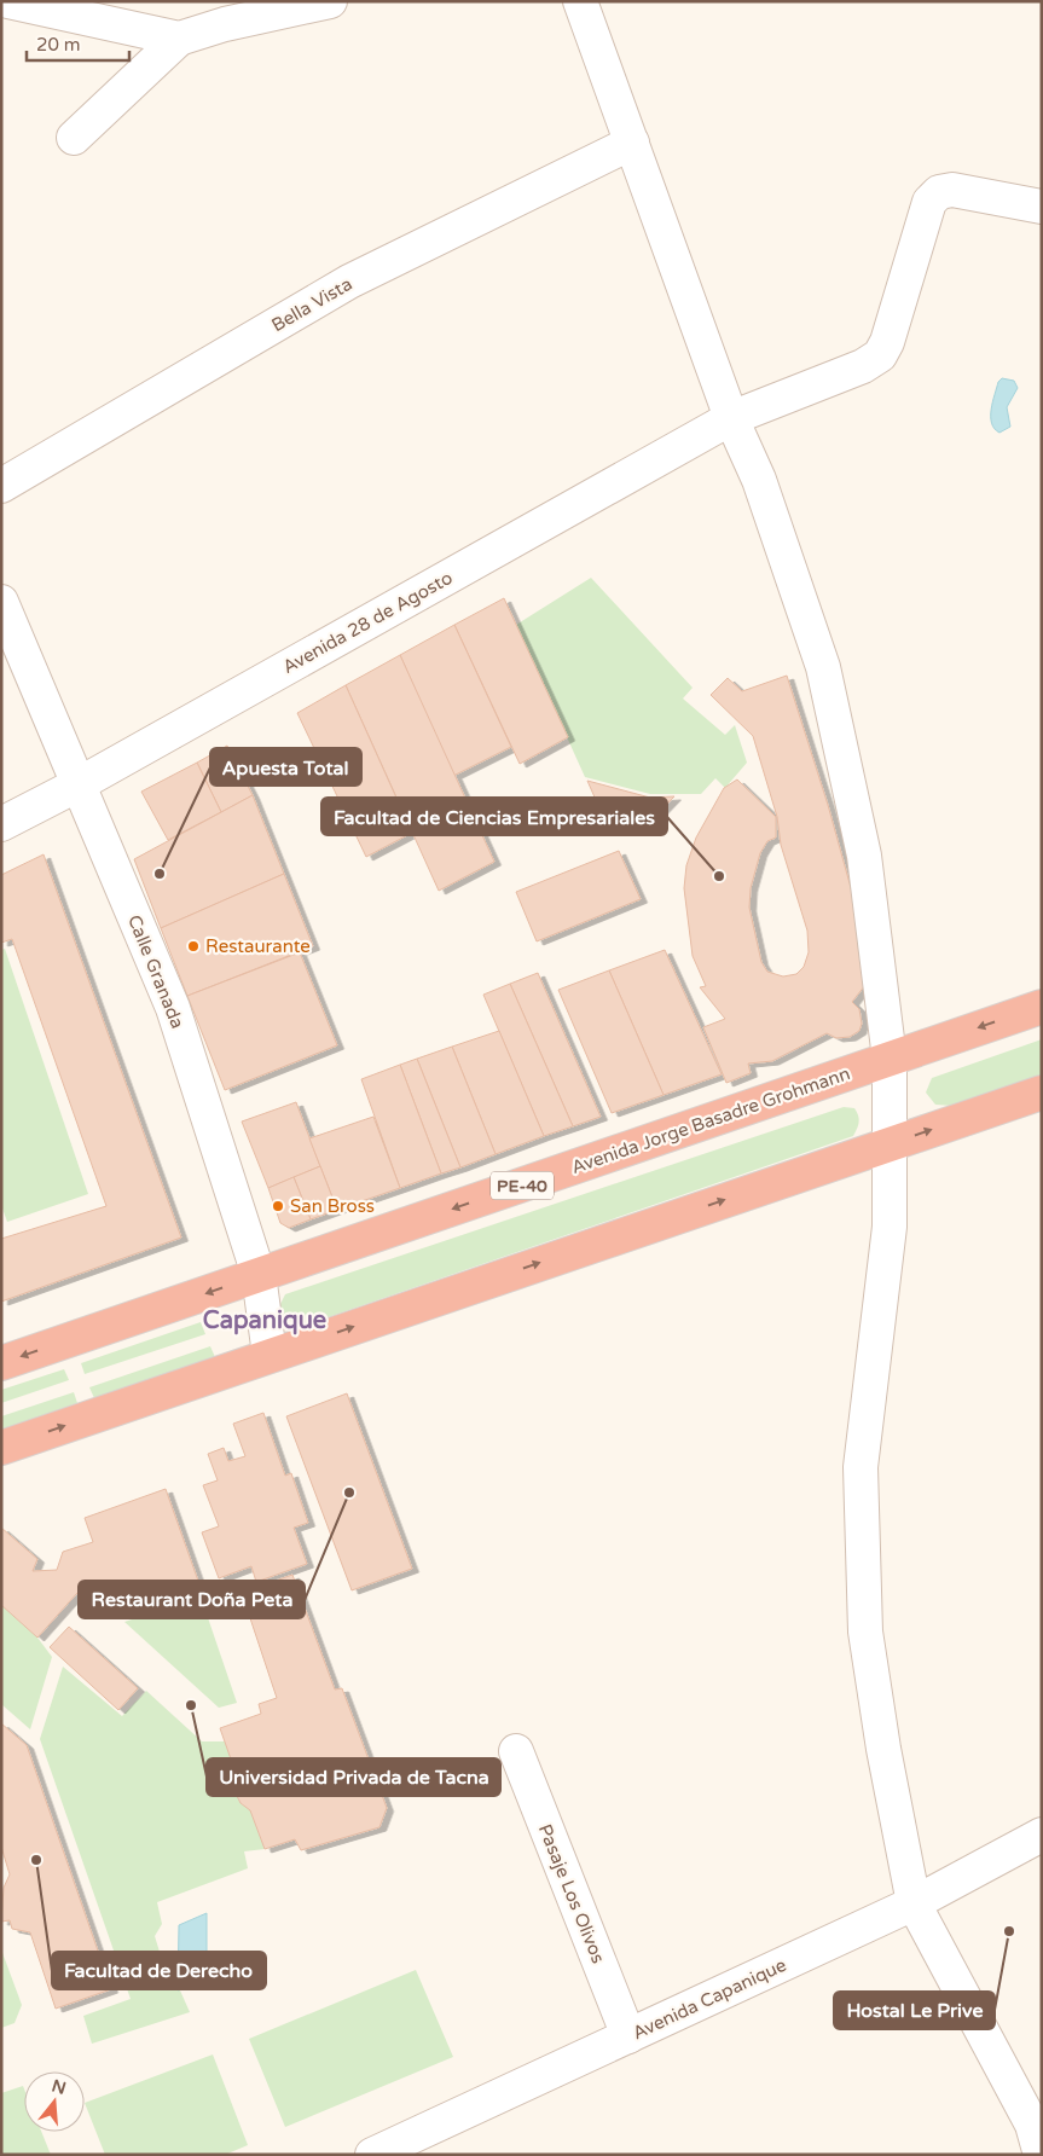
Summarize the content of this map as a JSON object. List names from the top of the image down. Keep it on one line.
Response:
{"streets":{"highway":["Avenida Jorge Basadre Grohmann","PE-40"],"street":["Bella Vista","Avenida 28 de Agosto","Calle Granada","Pasaje Los Olivos","Avenida Capanique"]},"crossings":[["Avenida 28 de Agosto","Calle Granada"],["Calle Granada","Avenida Jorge Basadre Grohmann"],["Pasaje Los Olivos","Avenida Capanique"]],"districts":["Capanique"],"places":["Apuesta Total","Facultad de Ciencias Empresariales","Restaurante","San Bross","Restaurant Doña Peta","Universidad Privada de Tacna","Facultad de Derecho","Hostal Le Prive"],"scale_bar":"20 m","north":"top"}
